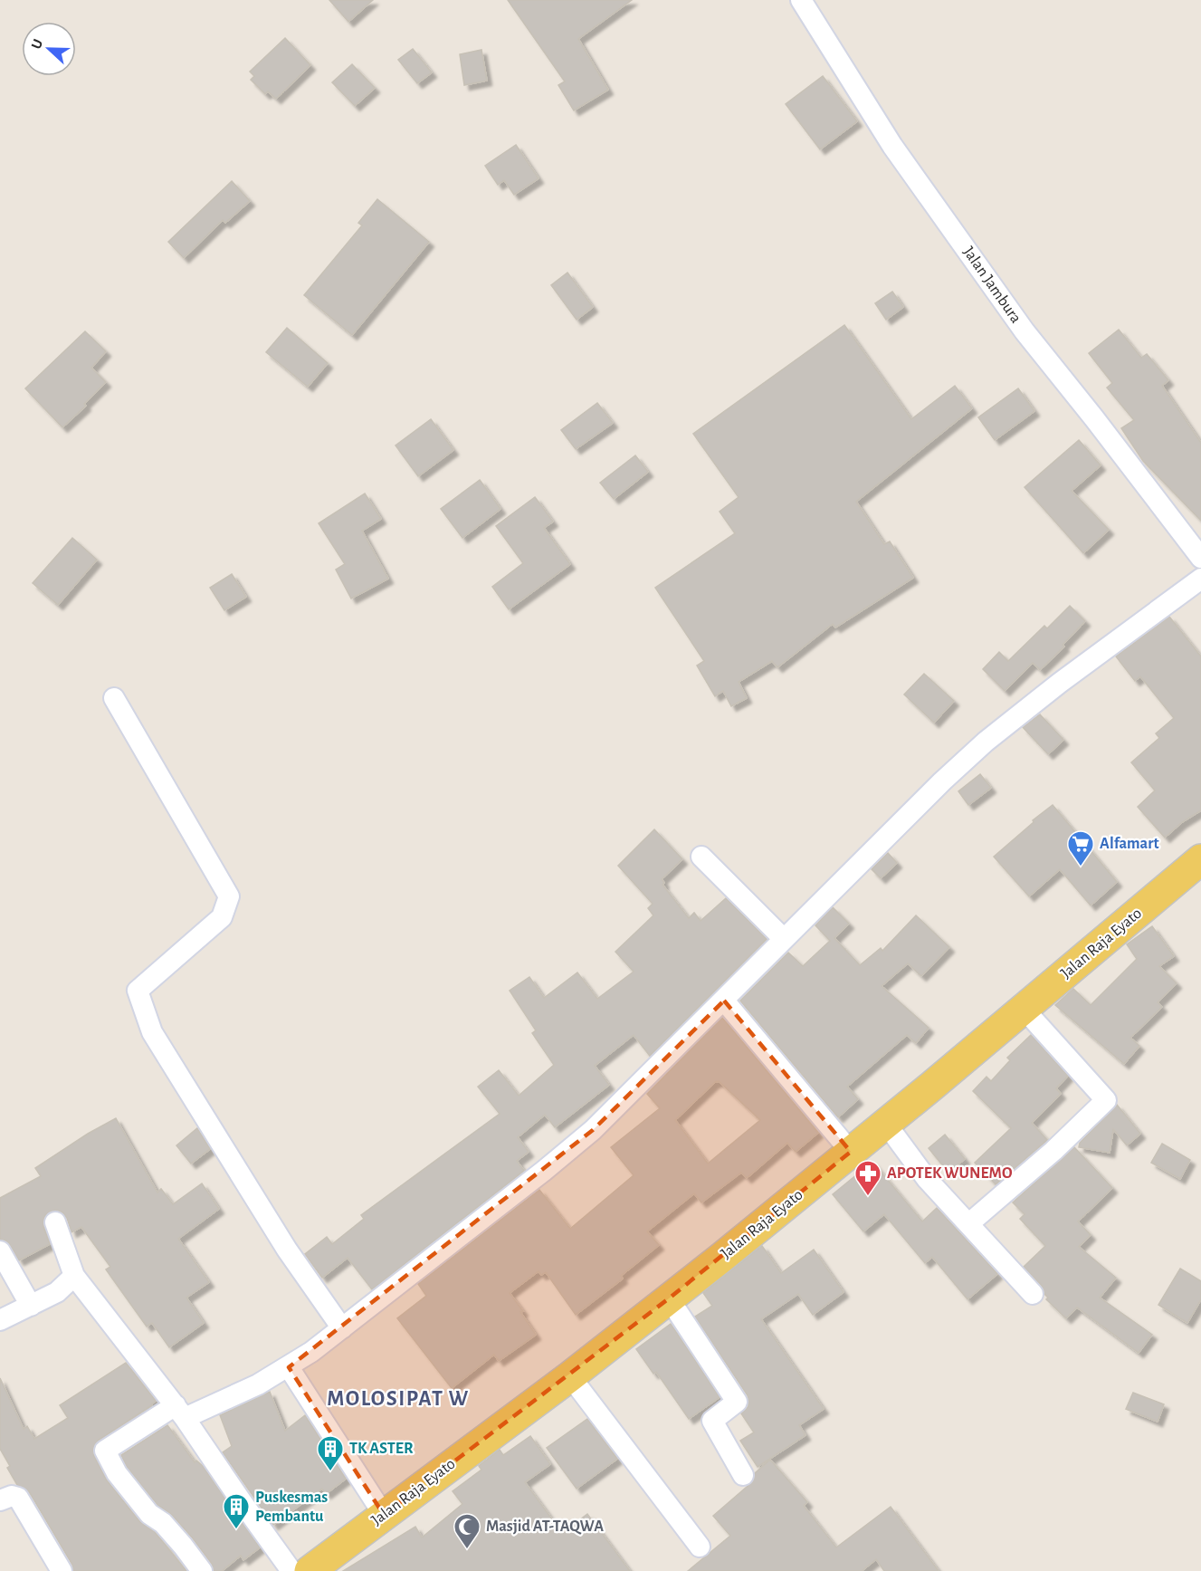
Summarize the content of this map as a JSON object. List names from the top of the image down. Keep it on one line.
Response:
{"streets":{"main road":["Jalan Raja Eyato"],"street":["Jalan Jambura"]},"districts":["MOLOSIPAT W"],"places":{"supermarket":["Alfamart"],"pharmacy":["APOTEK WUNEMO"],"building":["TK ASTER","Puskesmas Pembantu"],"mosque":["Masjid AT-TAQWA"]},"north":"left"}
